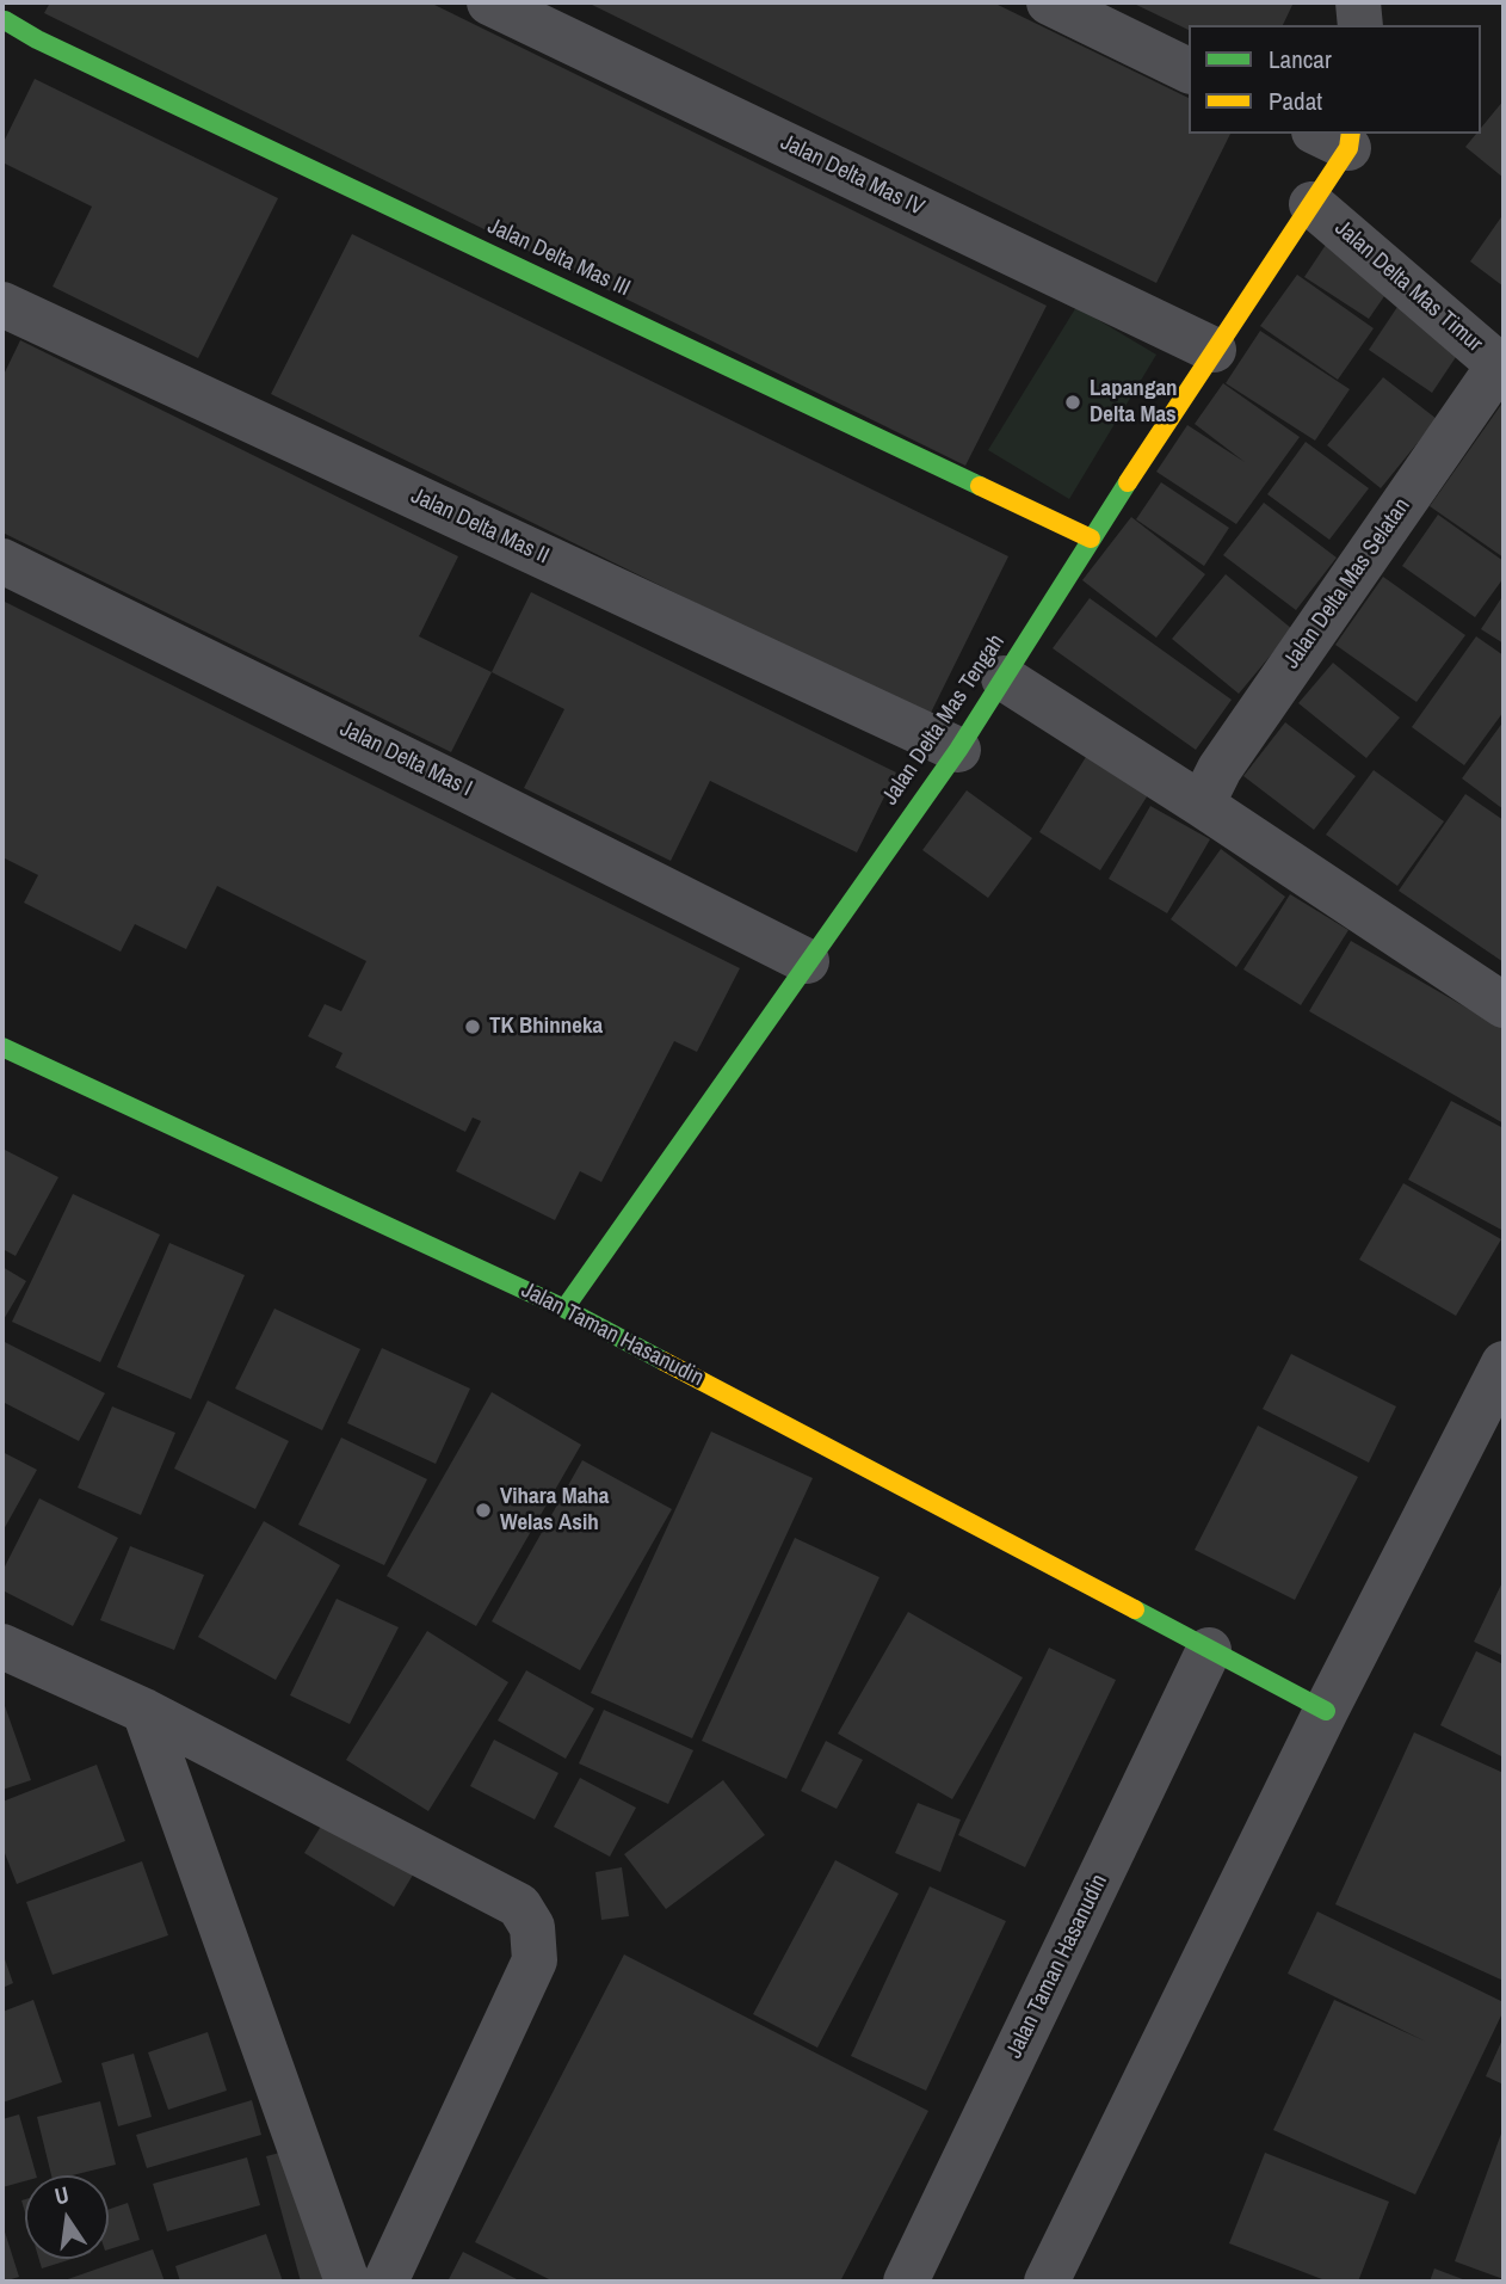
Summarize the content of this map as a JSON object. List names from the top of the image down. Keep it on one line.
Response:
{"streets":{"street":["Jalan Delta Mas IV","Jalan Delta Mas III","Jalan Delta Mas Timur","Jalan Delta Mas II","Jalan Delta Mas Selatan","Jalan Delta Mas Tengah","Jalan Delta Mas I","Jalan Taman Hasanudin"]},"crossings":[["Jalan Delta Mas IV","Jalan Delta Mas Tengah"],["Jalan Delta Mas III","Jalan Delta Mas Tengah"],["Jalan Delta Mas Timur","Jalan Delta Mas Selatan"],["Jalan Delta Mas Timur","Jalan Delta Mas Tengah"],["Jalan Delta Mas II","Jalan Delta Mas Tengah"],["Jalan Delta Mas Tengah","Jalan Delta Mas I"],["Jalan Delta Mas Tengah","Jalan Taman Hasanudin"]],"places":["Lapangan Delta Mas","TK Bhinneka","Vihara Maha Welas Asih"],"legend":["Lancar","Padat"],"north":"top"}
